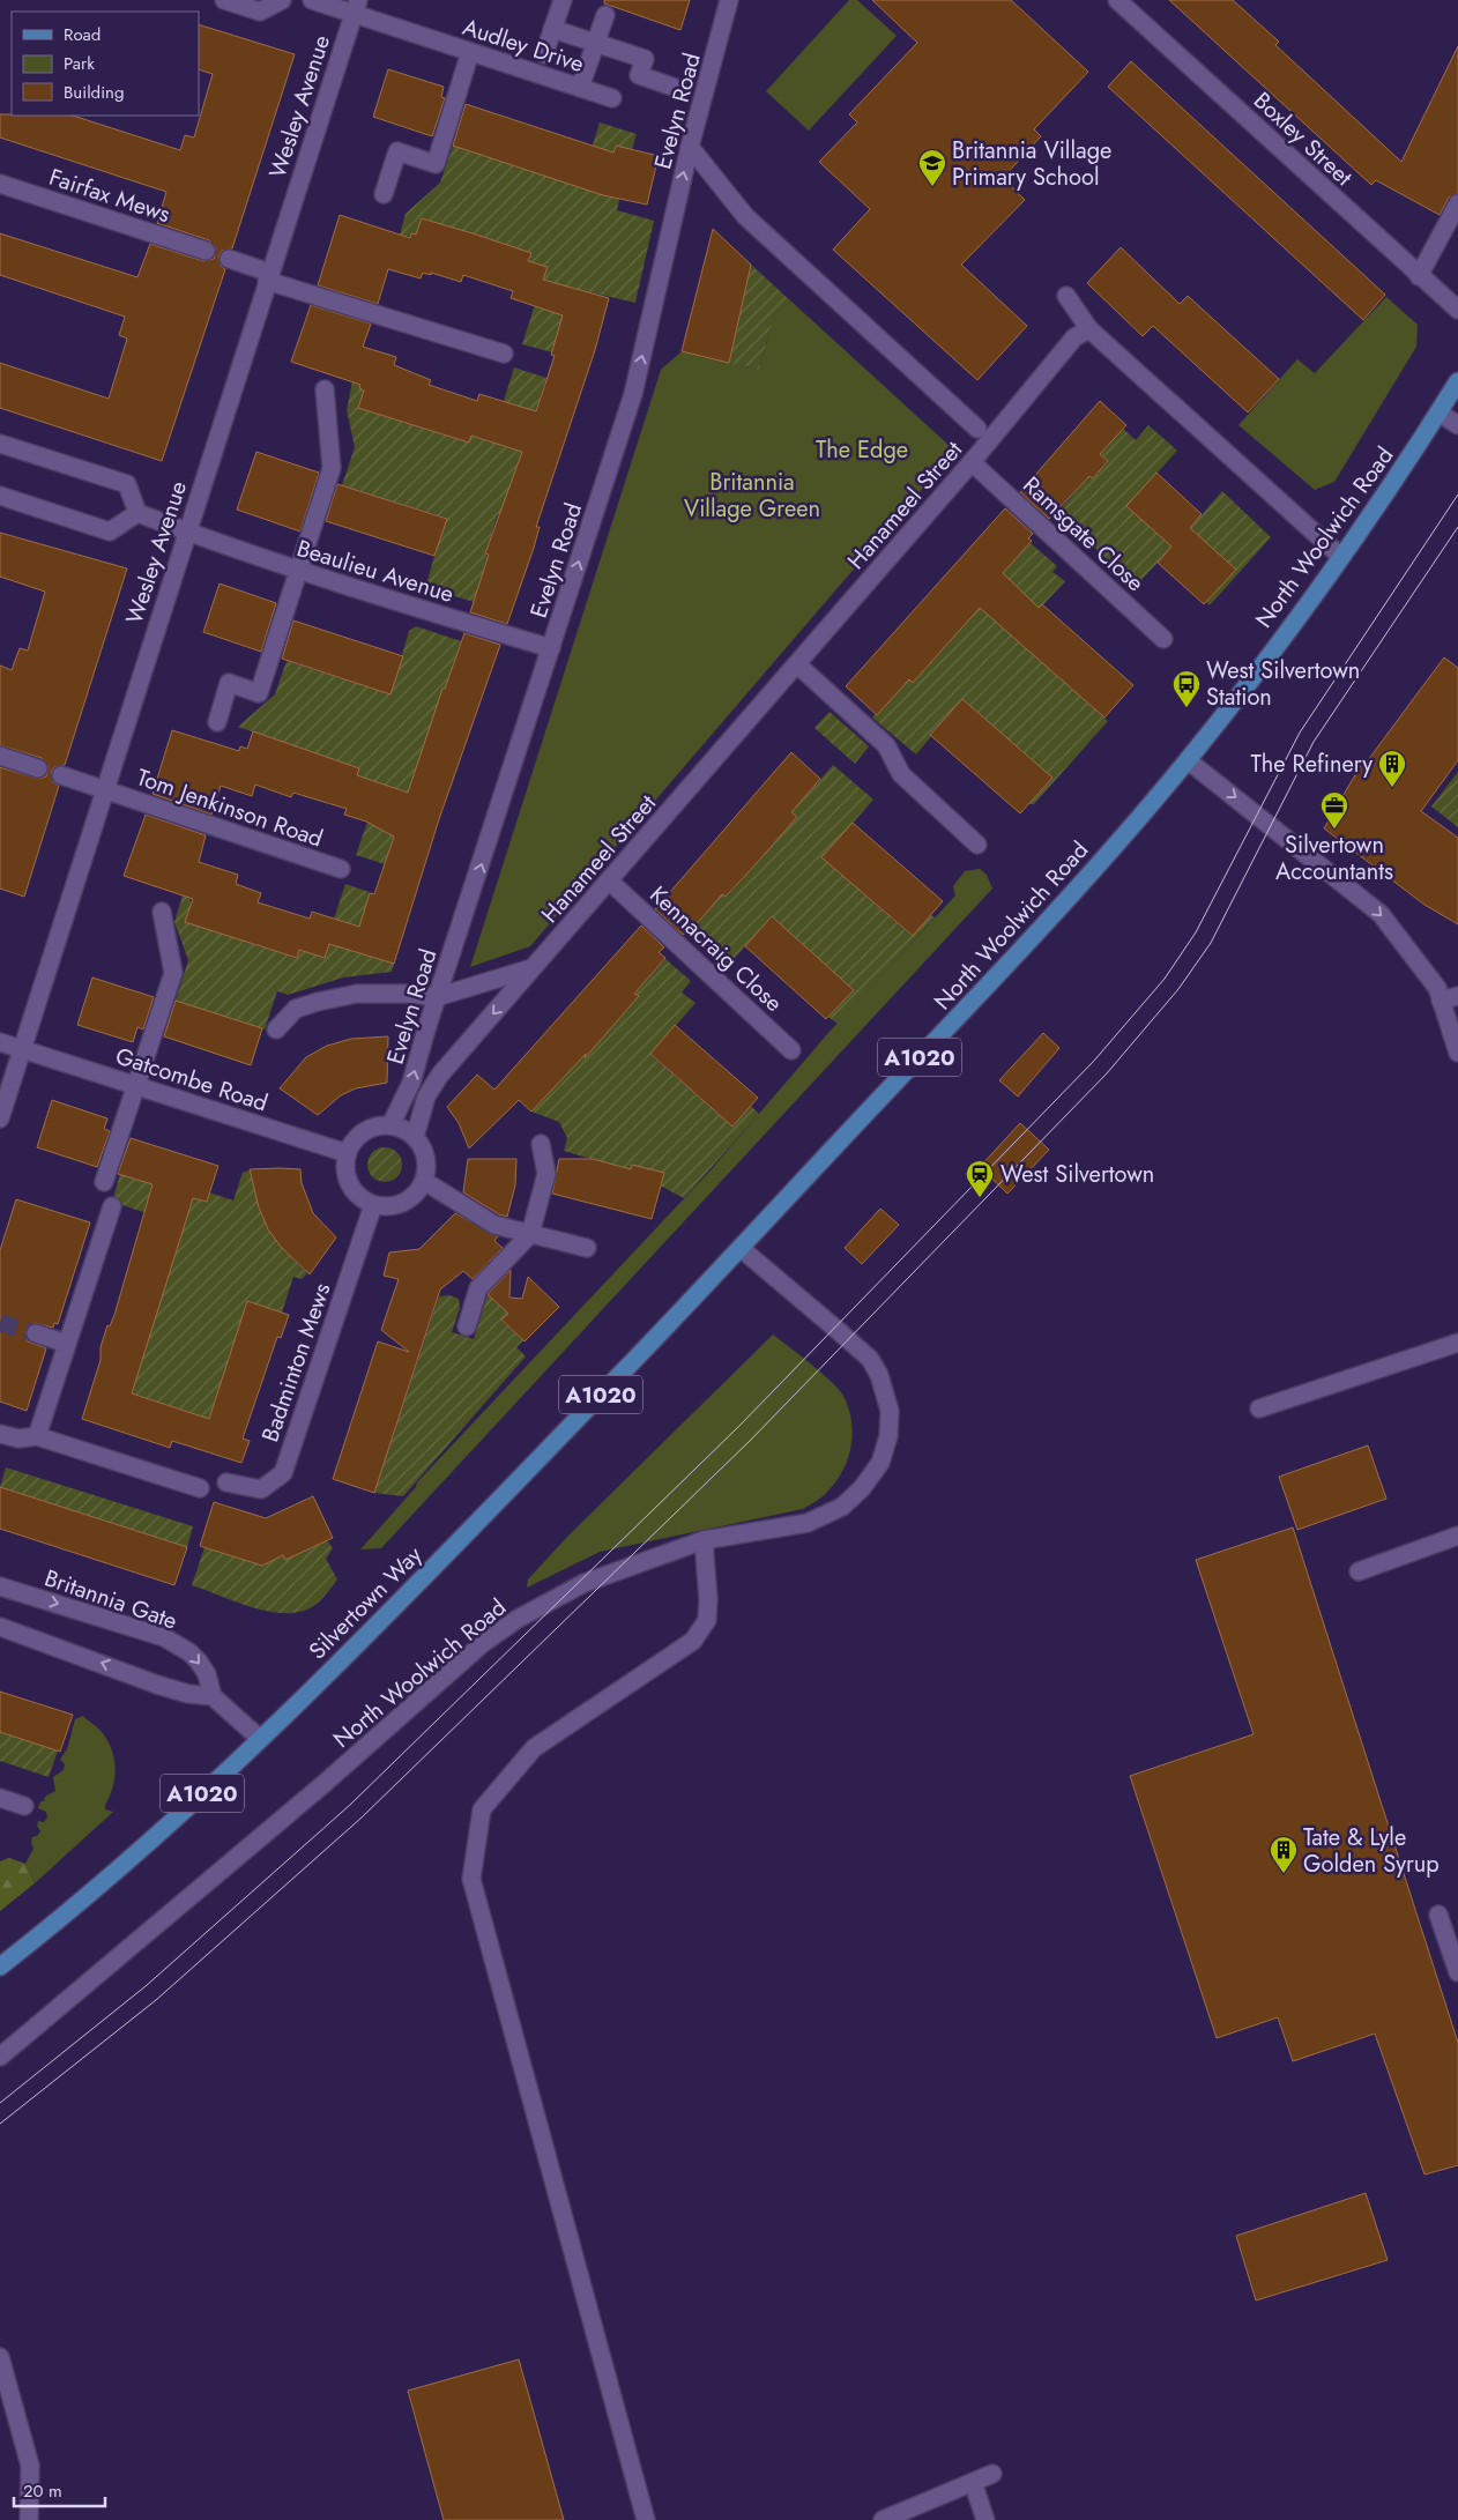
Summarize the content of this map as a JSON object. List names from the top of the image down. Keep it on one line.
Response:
{"streets":{"main road":["North Woolwich Road","A1020","Silvertown Way"],"street":["Audley Drive","Wesley Avenue","Evelyn Road","Boxley Street","Fairfax Mews","Hanameel Street","Ramsgate Close","Beaulieu Avenue","Tom Jenkinson Road","Kennacraig Close","Gatcombe Road","Badminton Mews","Britannia Gate"]},"crossings":[["Audley Drive","Wesley Avenue"],["Wesley Avenue","Beaulieu Avenue"],["Wesley Avenue","Tom Jenkinson Road"],["Wesley Avenue","Gatcombe Road"],["Evelyn Road","Hanameel Street"],["Evelyn Road","Beaulieu Avenue"],["Evelyn Road","Gatcombe Road"],["Evelyn Road","Badminton Mews"],["Hanameel Street","Ramsgate Close"],["Hanameel Street","Kennacraig Close"],["Hanameel Street","Gatcombe Road"],["Hanameel Street","Badminton Mews"],["North Woolwich Road","Silvertown Way"],["Gatcombe Road","Badminton Mews"],["Britannia Gate","Silvertown Way"]],"one_way":["Evelyn Road"],"parks":["The Edge","Britannia Village Green"],"places":{"school or university":["Britannia Village Primary School"],"bus stop":["West Silvertown Station"],"building":["The Refinery","Tate & Lyle Golden Syrup"],"office":["Silvertown Accountants"],"station":["West Silvertown"]},"legend":["Road","Park","Building"],"scale_bar":"20 m"}
